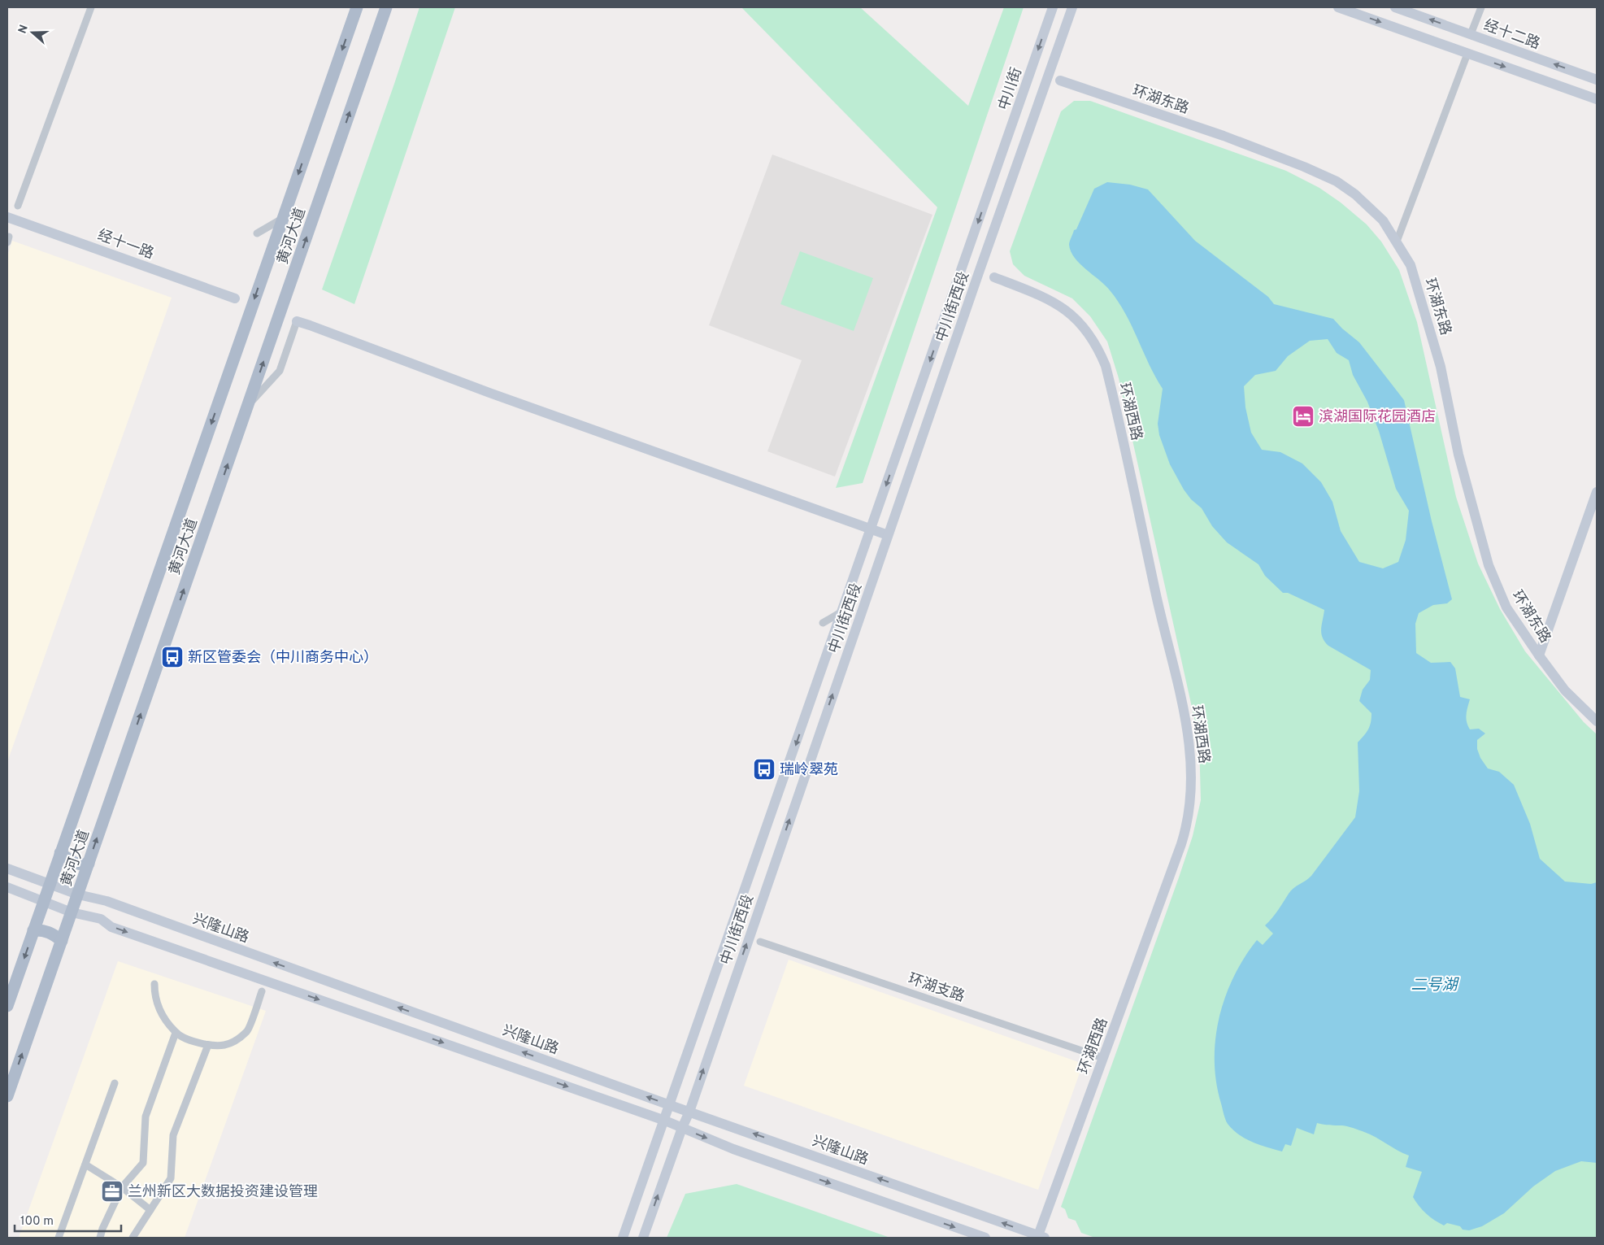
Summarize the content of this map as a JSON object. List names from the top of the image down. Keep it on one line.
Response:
{"streets":{"main road":["黄河大道"],"street":["经十二路","中川街","环湖东路","经十一路","中川街西段","环湖西路","兴隆山路","环湖支路"]},"crossings":[["中川街","中川街西段"],["黄河大道","兴隆山路"],["中川街西段","兴隆山路"],["环湖西路","兴隆山路"],["环湖西路","环湖支路"]],"one_way":["中川街"],"water":["二号湖"],"places":{"hotel":["滨湖国际花园酒店"],"bus stop":["新区管委会（中川商务中心）","瑞岭翠苑"],"office":["兰州新区大数据投资建设管理"]},"scale_bar":"100 m","north":"left"}
